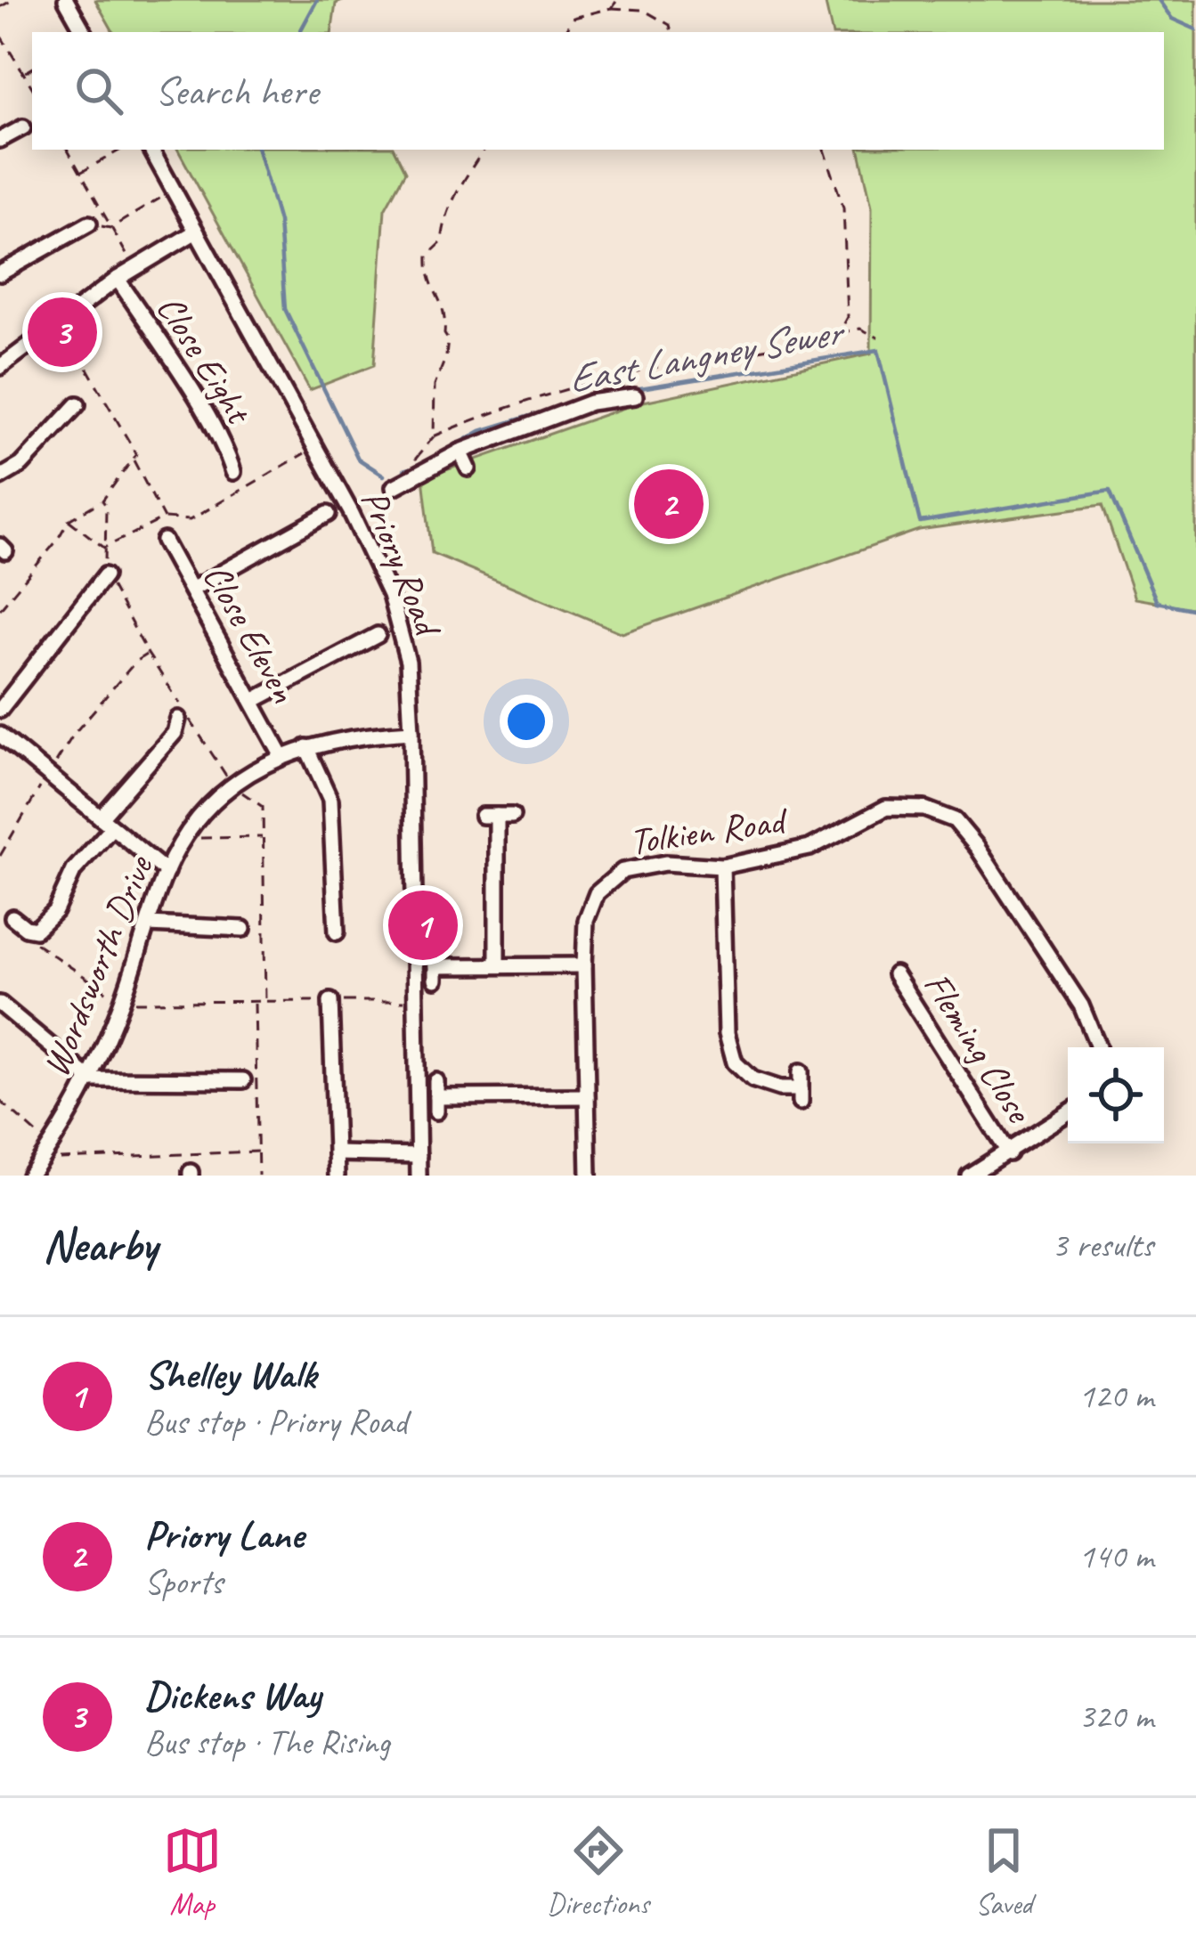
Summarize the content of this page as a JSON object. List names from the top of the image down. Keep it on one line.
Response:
{"streets":{"street":["Close Eight","Priory Road","Close Eleven","Tolkien Road","Wordsworth Drive","Fleming Close"]},"crossings":[["Priory Road","Wordsworth Drive"],["Close Eleven","Wordsworth Drive"]],"water":["East Langney Sewer"],"page":{"search":"Search here","pins":["3","2","1"],"heading":["Nearby","3 results"],"list":[{"mark":"1","name":"Shelley Walk","note":"Bus stop · Priory Road","value":"120 m"},{"mark":"2","name":"Priory Lane","note":"Sports","value":"140 m"},{"mark":"3","name":"Dickens Way","note":"Bus stop · The Rising","value":"320 m"}],"nav":["Map","Directions","Saved"]}}
